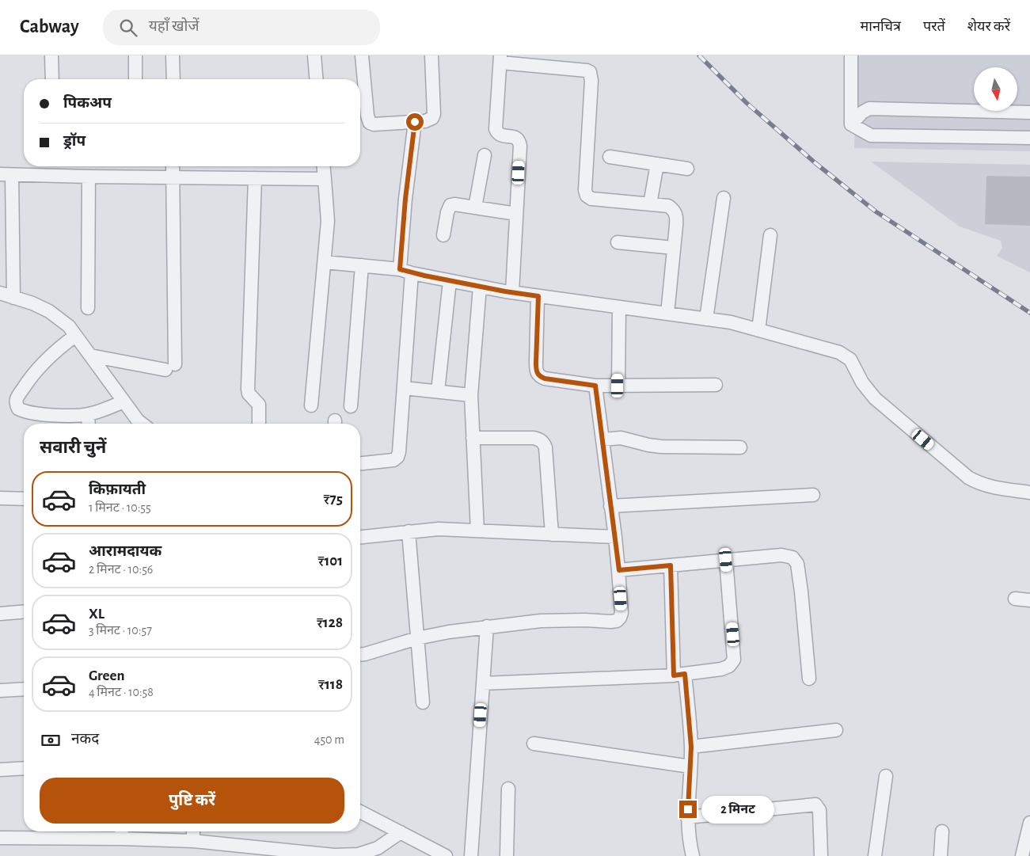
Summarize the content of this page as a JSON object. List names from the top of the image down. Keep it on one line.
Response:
{"north":"bottom","page":{"header":"Cabway","search":"यहाँ खोजें","nav":["मानचित्र","परतें","शेयर करें"],"banner":["पिकअप","ड्रॉप"],"heading":"सवारी चुनें","list":[{"name":"किफ़ायती","note":"1 मिनट · 10:55","value":"₹75"},{"name":"आरामदायक","note":"2 मिनट · 10:56","value":"₹101"},{"name":"XL","note":"3 मिनट · 10:57","value":"₹128"},{"name":"Green","note":"4 मिनट · 10:58","value":"₹118"}],"pay":["नकद","450 m"],"buttons":"पुष्टि करें","bubble":"2 मिनट"}}
